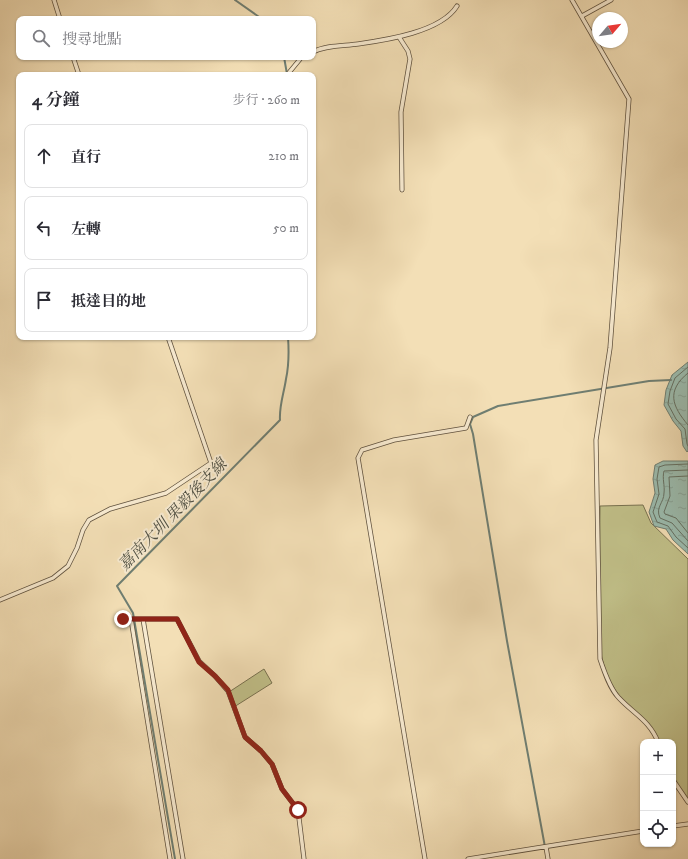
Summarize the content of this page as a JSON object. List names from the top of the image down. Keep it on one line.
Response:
{"water":["嘉南大圳 果毅後支線"],"north":"top right","page":{"search":"搜尋地點","heading":["4 分鐘","步行 · 260 m"],"list":[["直行","210 m"],["左轉","50 m"],"抵達目的地"],"map_buttons":["+","−"]}}
